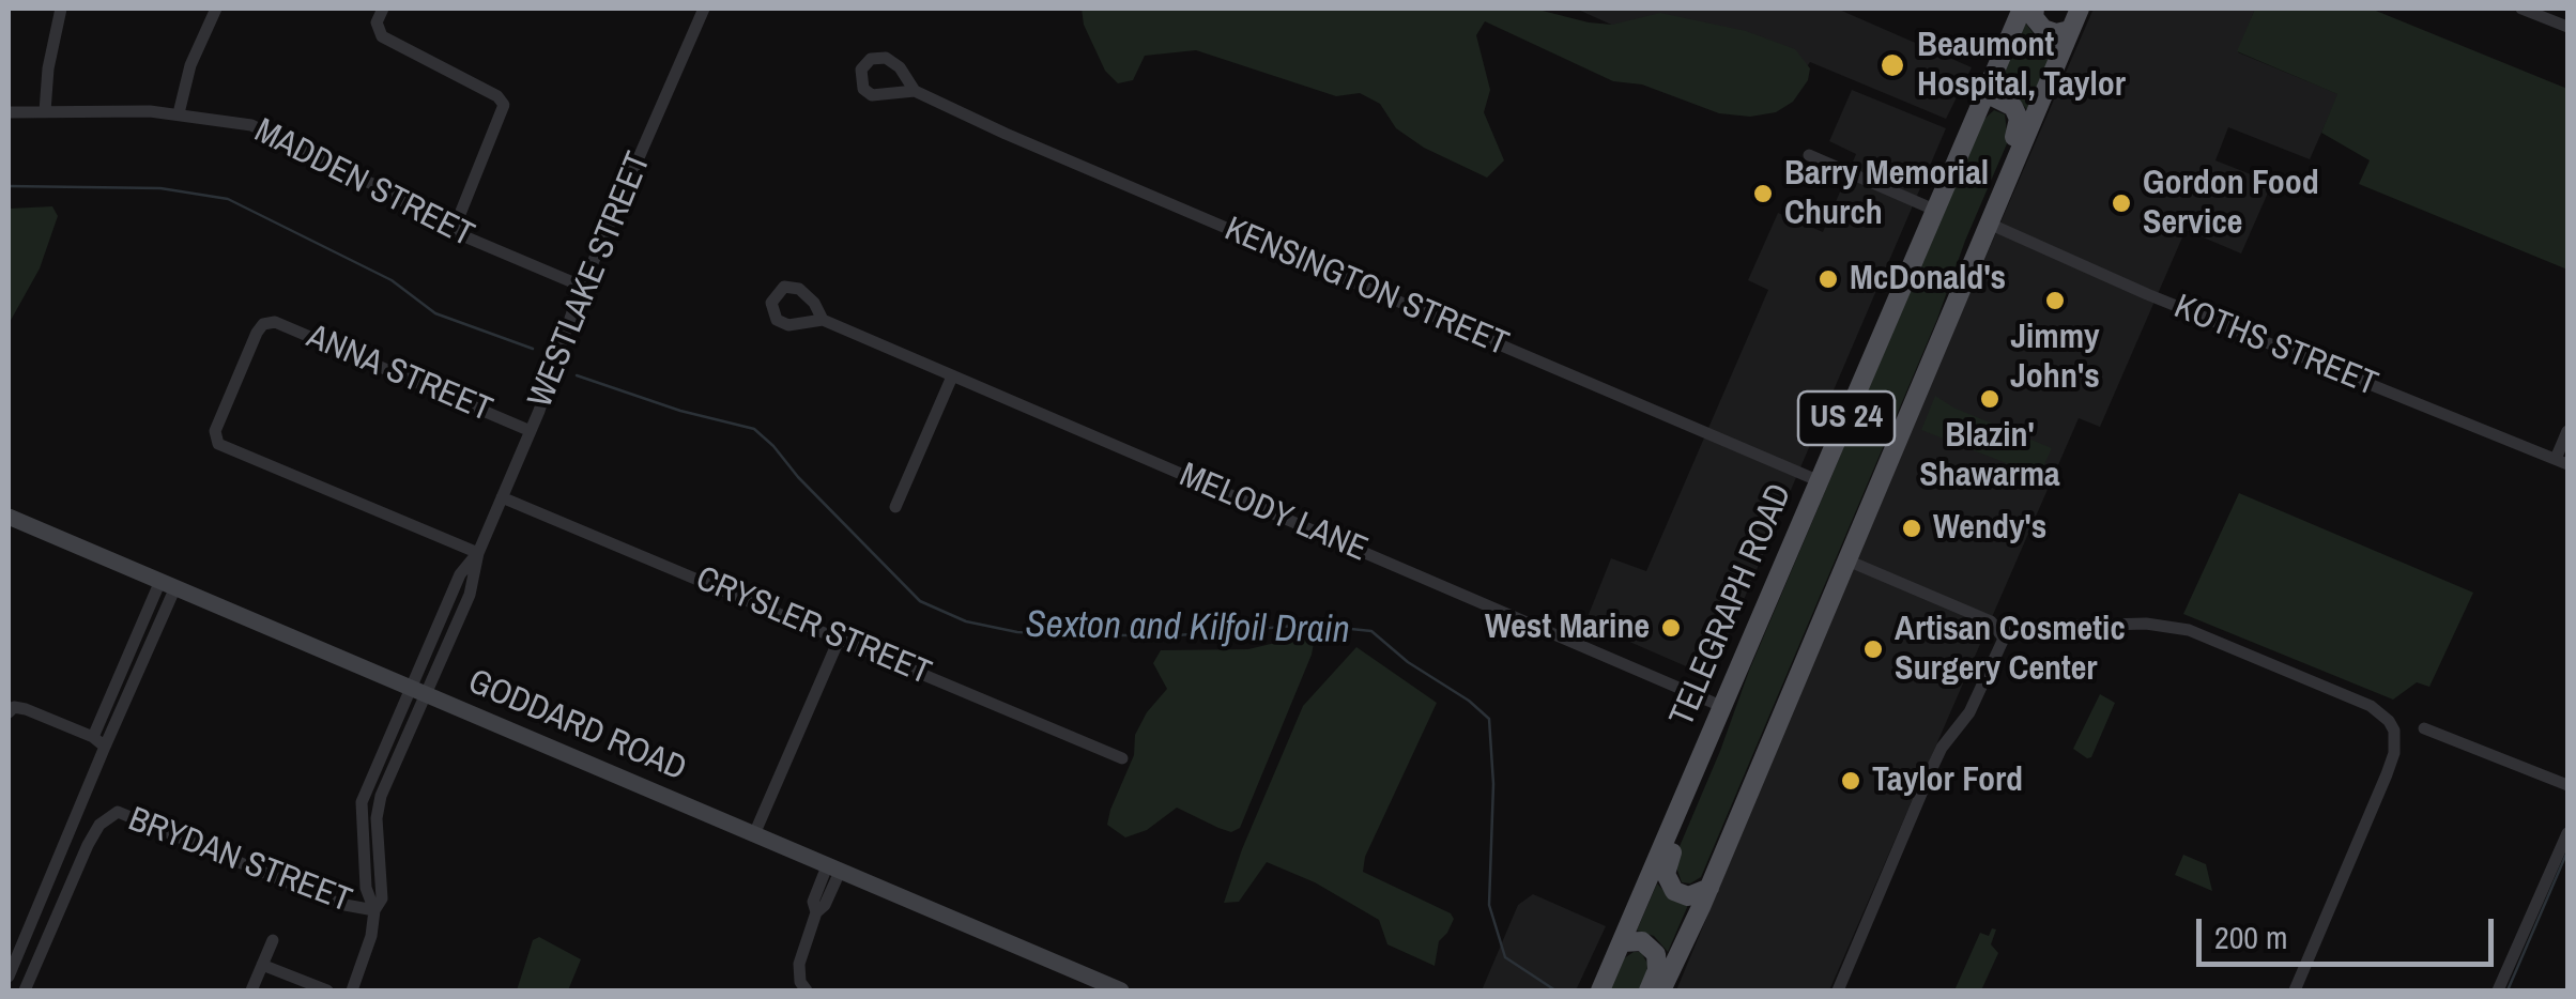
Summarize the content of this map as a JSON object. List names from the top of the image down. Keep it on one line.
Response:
{"streets":{"main road":["US 24","TELEGRAPH ROAD","GODDARD ROAD"],"street":["MADDEN STREET","WESTLAKE STREET","KENSINGTON STREET","KOTHS STREET","ANNA STREET","MELODY LANE","CRYSLER STREET","BRYDAN STREET"]},"crossings":[["MADDEN STREET","WESTLAKE STREET"],["WESTLAKE STREET","ANNA STREET"],["WESTLAKE STREET","CRYSLER STREET"],["WESTLAKE STREET","GODDARD ROAD"],["WESTLAKE STREET","BRYDAN STREET"],["KENSINGTON STREET","TELEGRAPH ROAD"],["KOTHS STREET","US 24"],["MELODY LANE","TELEGRAPH ROAD"],["GODDARD ROAD","BRYDAN STREET"]],"water":["Sexton and Kilfoil Drain"],"places":["Beaumont Hospital, Taylor","Barry Memorial Church","Gordon Food Service","McDonald's","Jimmy John's","Blazin' Shawarma","Wendy's","West Marine","Artisan Cosmetic Surgery Center","Taylor Ford"],"scale_bar":"200 m"}
